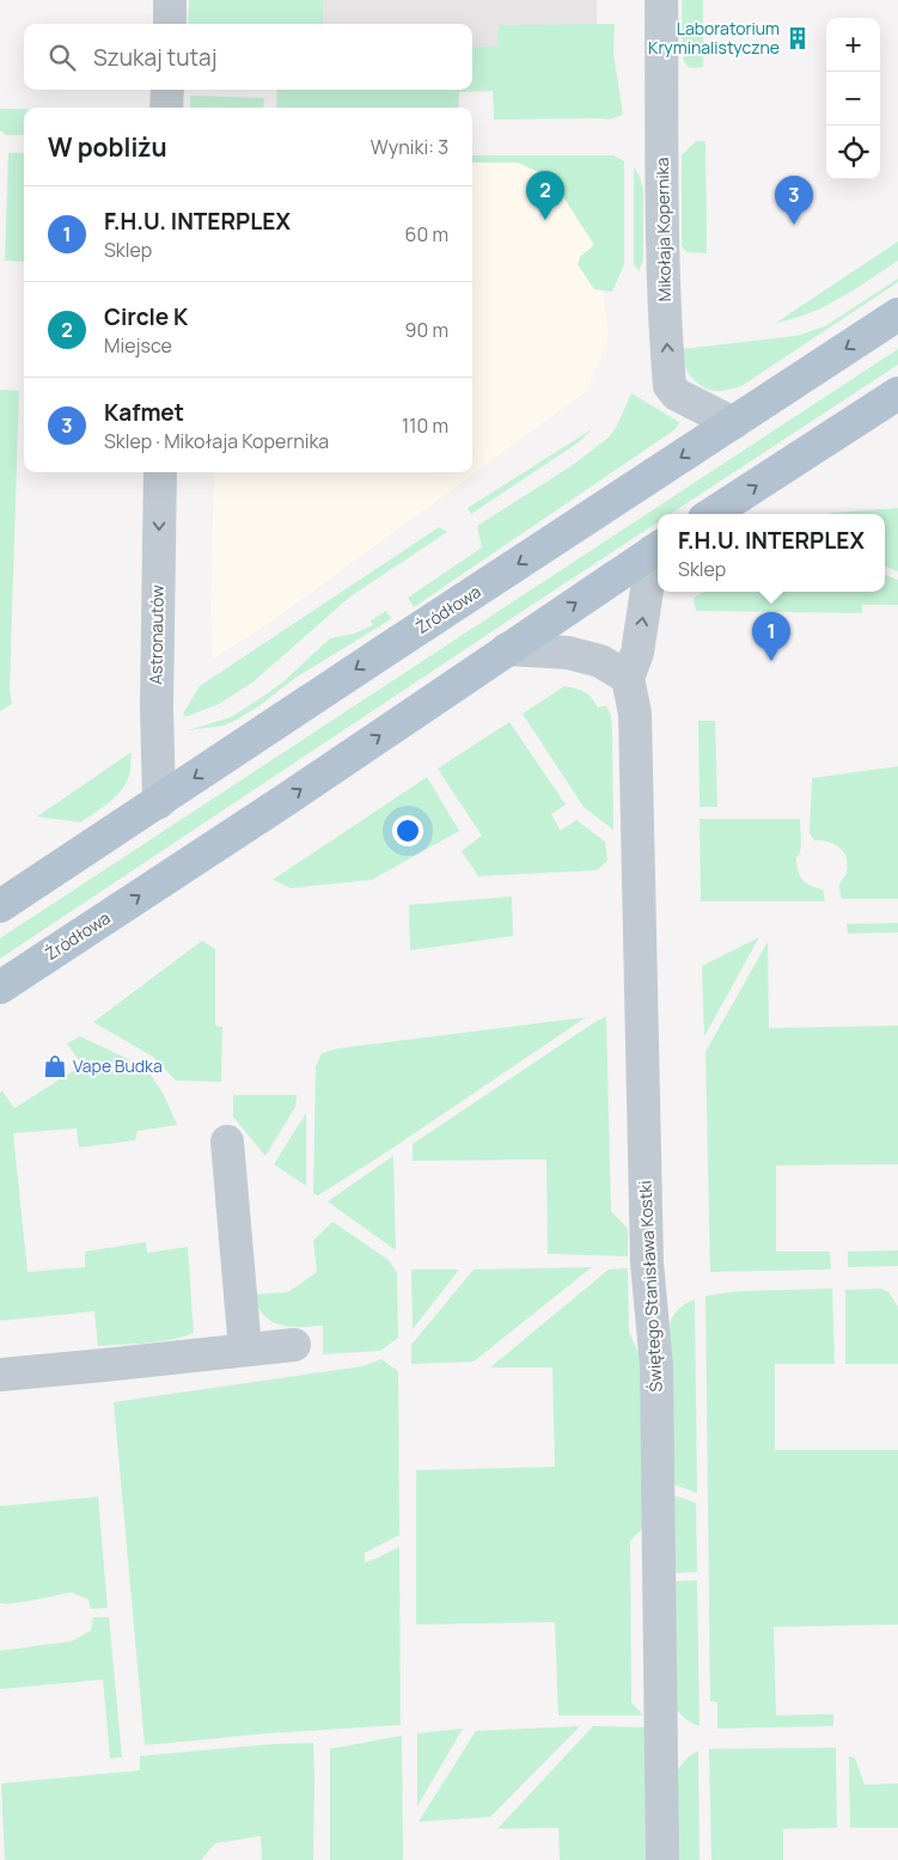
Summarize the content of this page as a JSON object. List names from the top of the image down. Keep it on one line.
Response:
{"streets":{"main road":["Źródłowa"],"street":["Mikołaja Kopernika","Astronautów","Świętego Stanisława Kostki"]},"crossings":[["Mikołaja Kopernika","Źródłowa"],["Źródłowa","Astronautów"]],"one_way":["Mikołaja Kopernika","Astronautów"],"places":{"building":["Laboratorium Kryminalistyczne"],"shop":["Vape Budka"]},"page":{"map_buttons":["+","−"],"search":"Szukaj tutaj","heading":["W pobliżu","Wyniki: 3"],"pins":["2","3","1"],"list":[{"mark":"1","name":"F.H.U. INTERPLEX","note":"Sklep","value":"60 m"},{"mark":"2","name":"Circle K","note":"Miejsce","value":"90 m"},{"mark":"3","name":"Kafmet","note":"Sklep · Mikołaja Kopernika","value":"110 m"}],"popup":["F.H.U. INTERPLEX","Sklep"]}}
